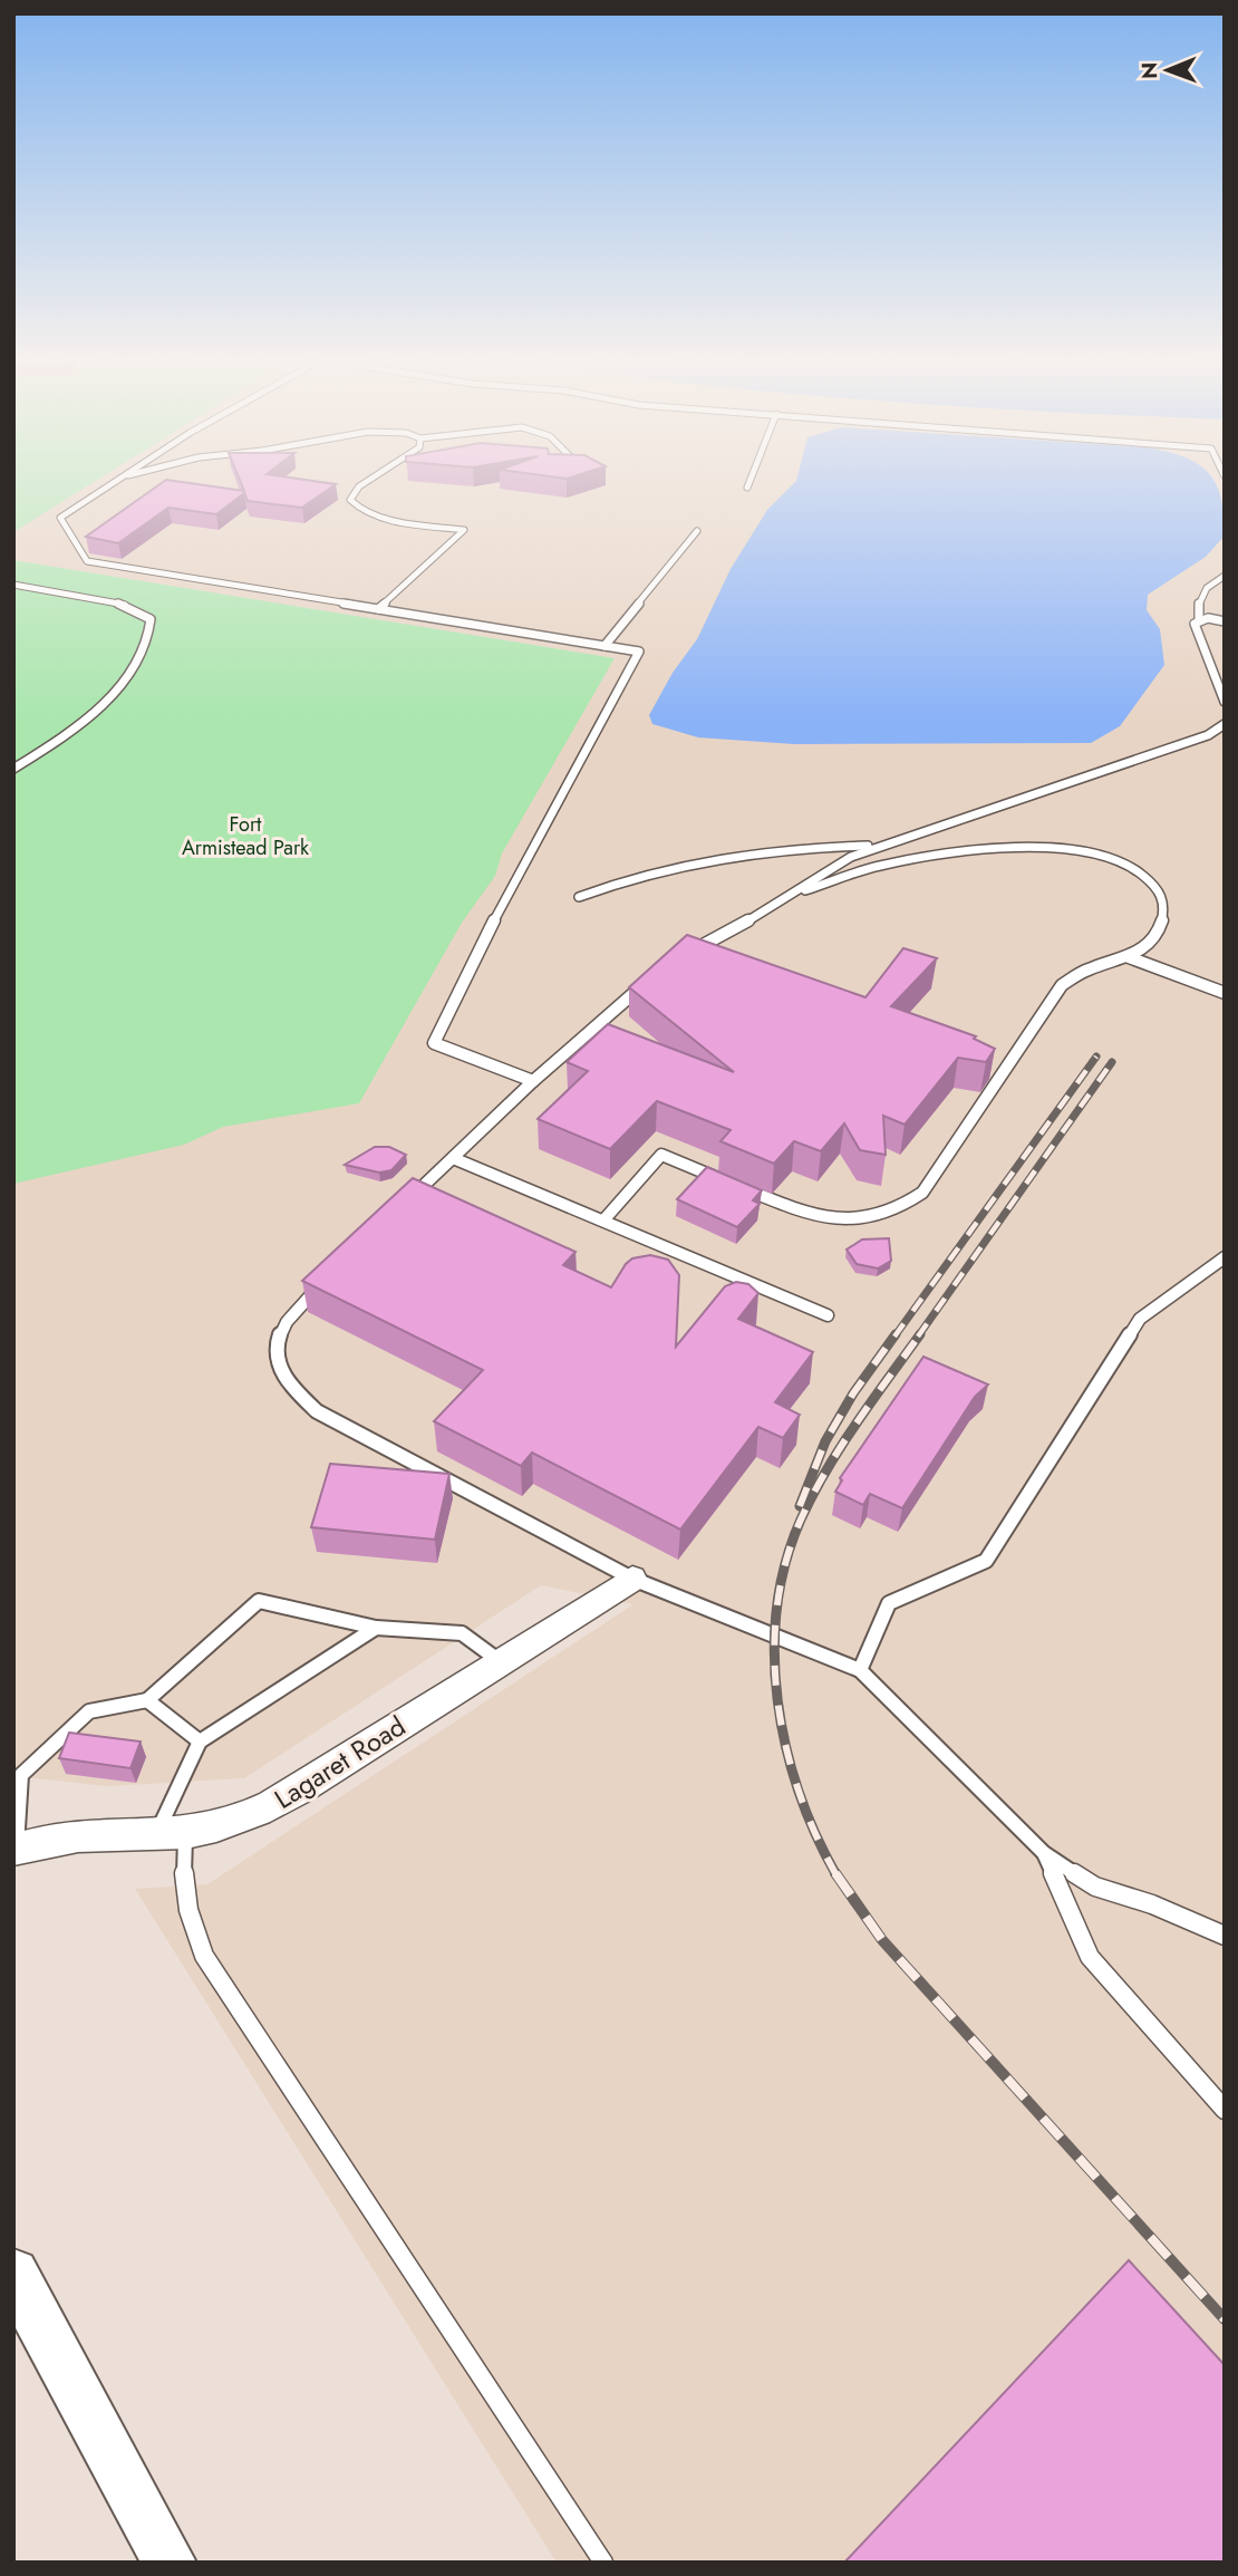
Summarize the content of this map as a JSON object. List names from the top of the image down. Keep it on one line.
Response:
{"streets":{"street":["Lagaret Road"]},"parks":["Fort Armistead Park"],"north":"left"}
